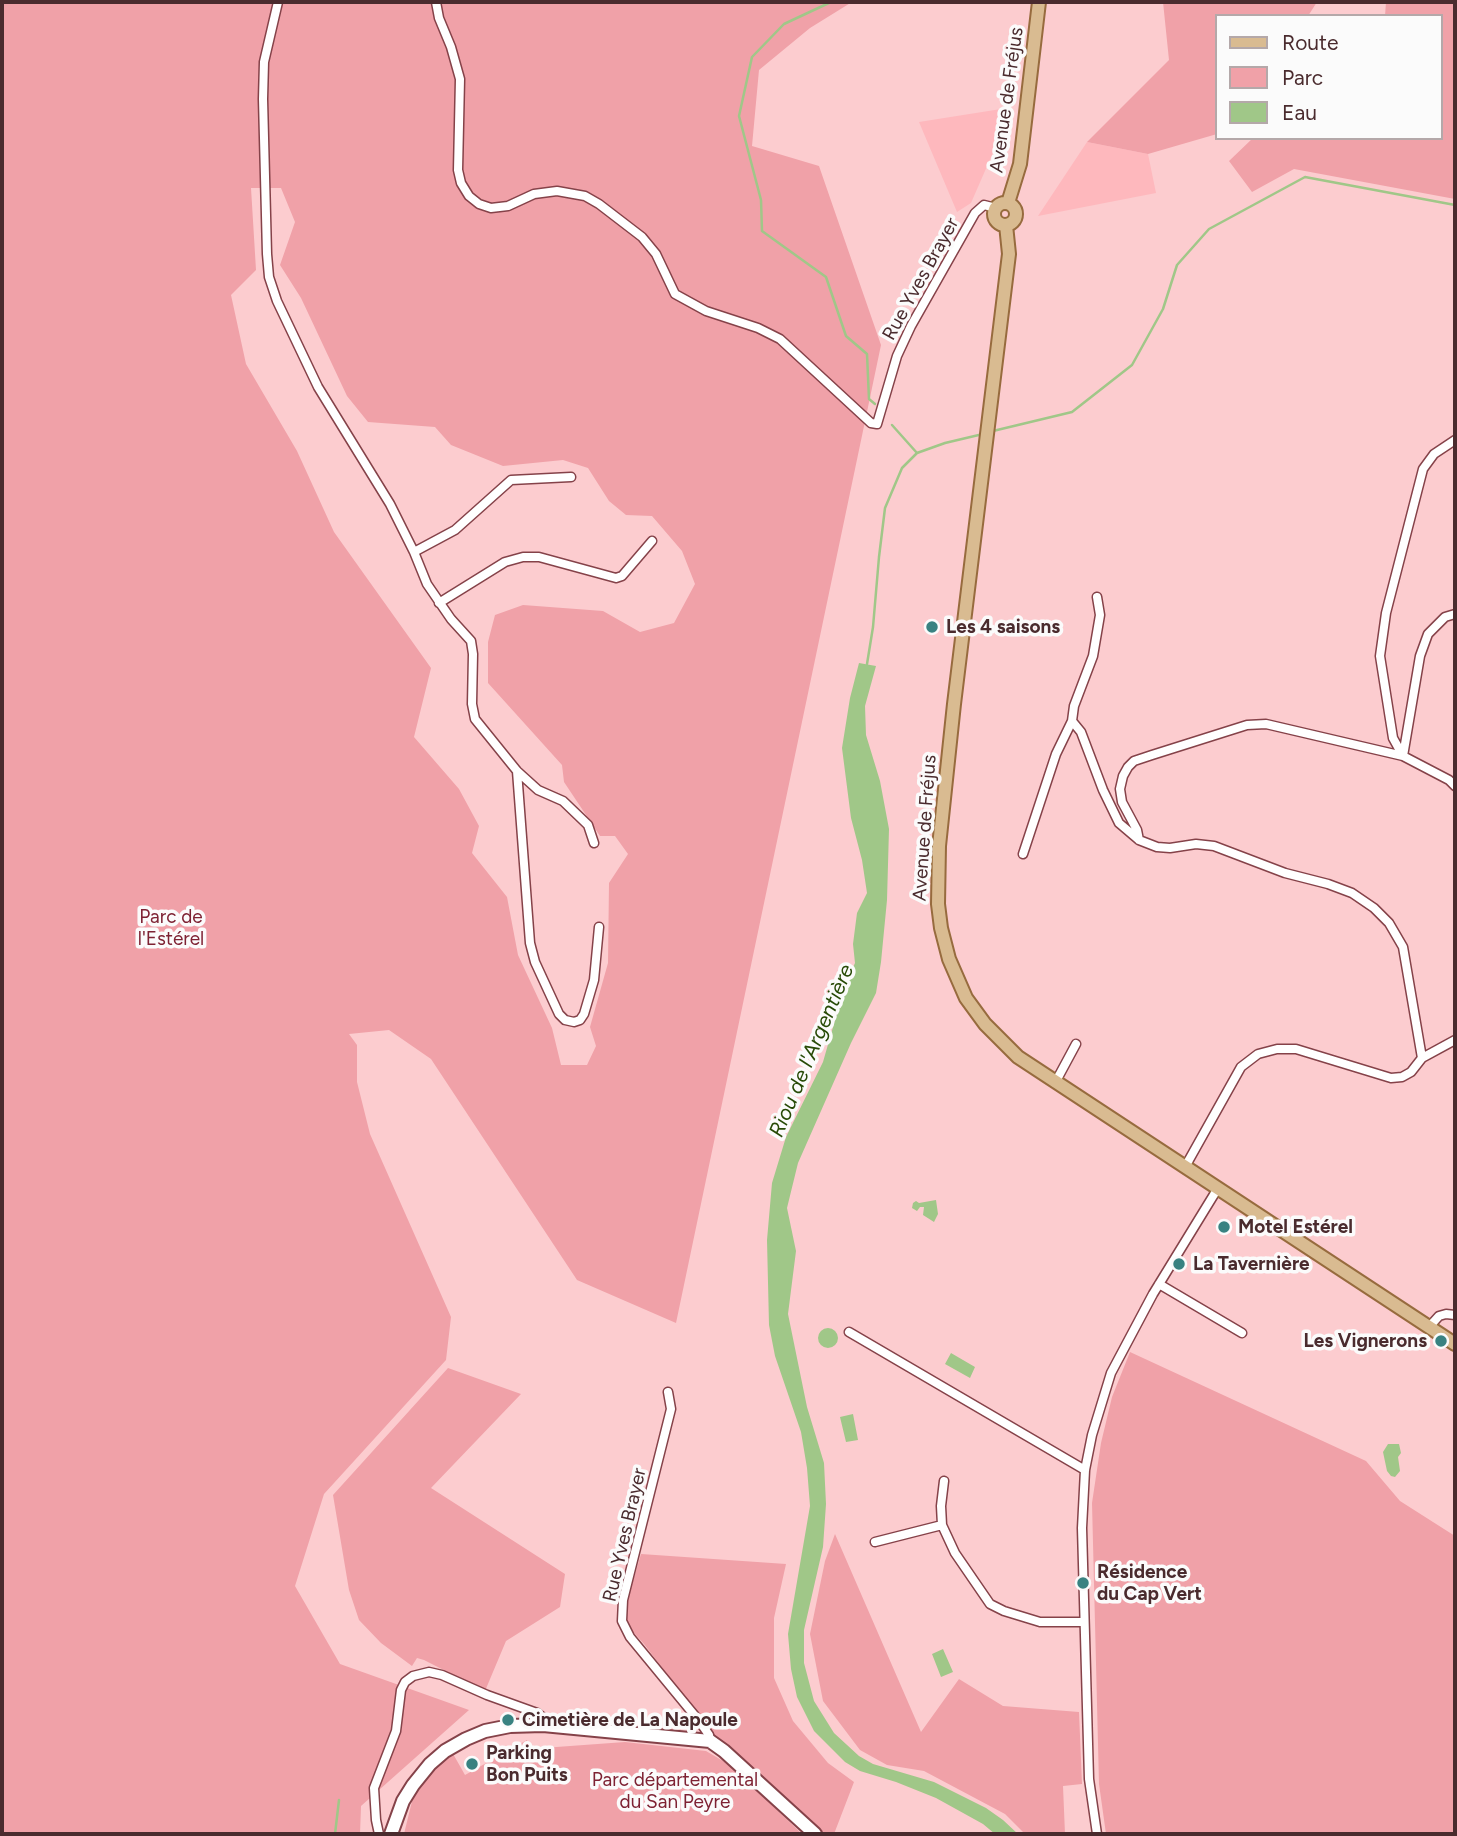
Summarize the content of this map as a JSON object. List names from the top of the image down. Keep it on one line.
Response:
{"streets":{"main road":["Avenue de Fréjus"],"street":["Rue Yves Brayer"]},"crossings":[["Avenue de Fréjus","Rue Yves Brayer"]],"water":["Riou de l'Argentière"],"parks":["Parc de l'Estérel","Parc départemental du San Peyre"],"places":["Les 4 saisons","Motel Estérel","La Tavernière","Les Vignerons","Résidence du Cap Vert","Cimetière de La Napoule","Parking Bon Puits"],"legend":["Route","Parc","Eau"]}
